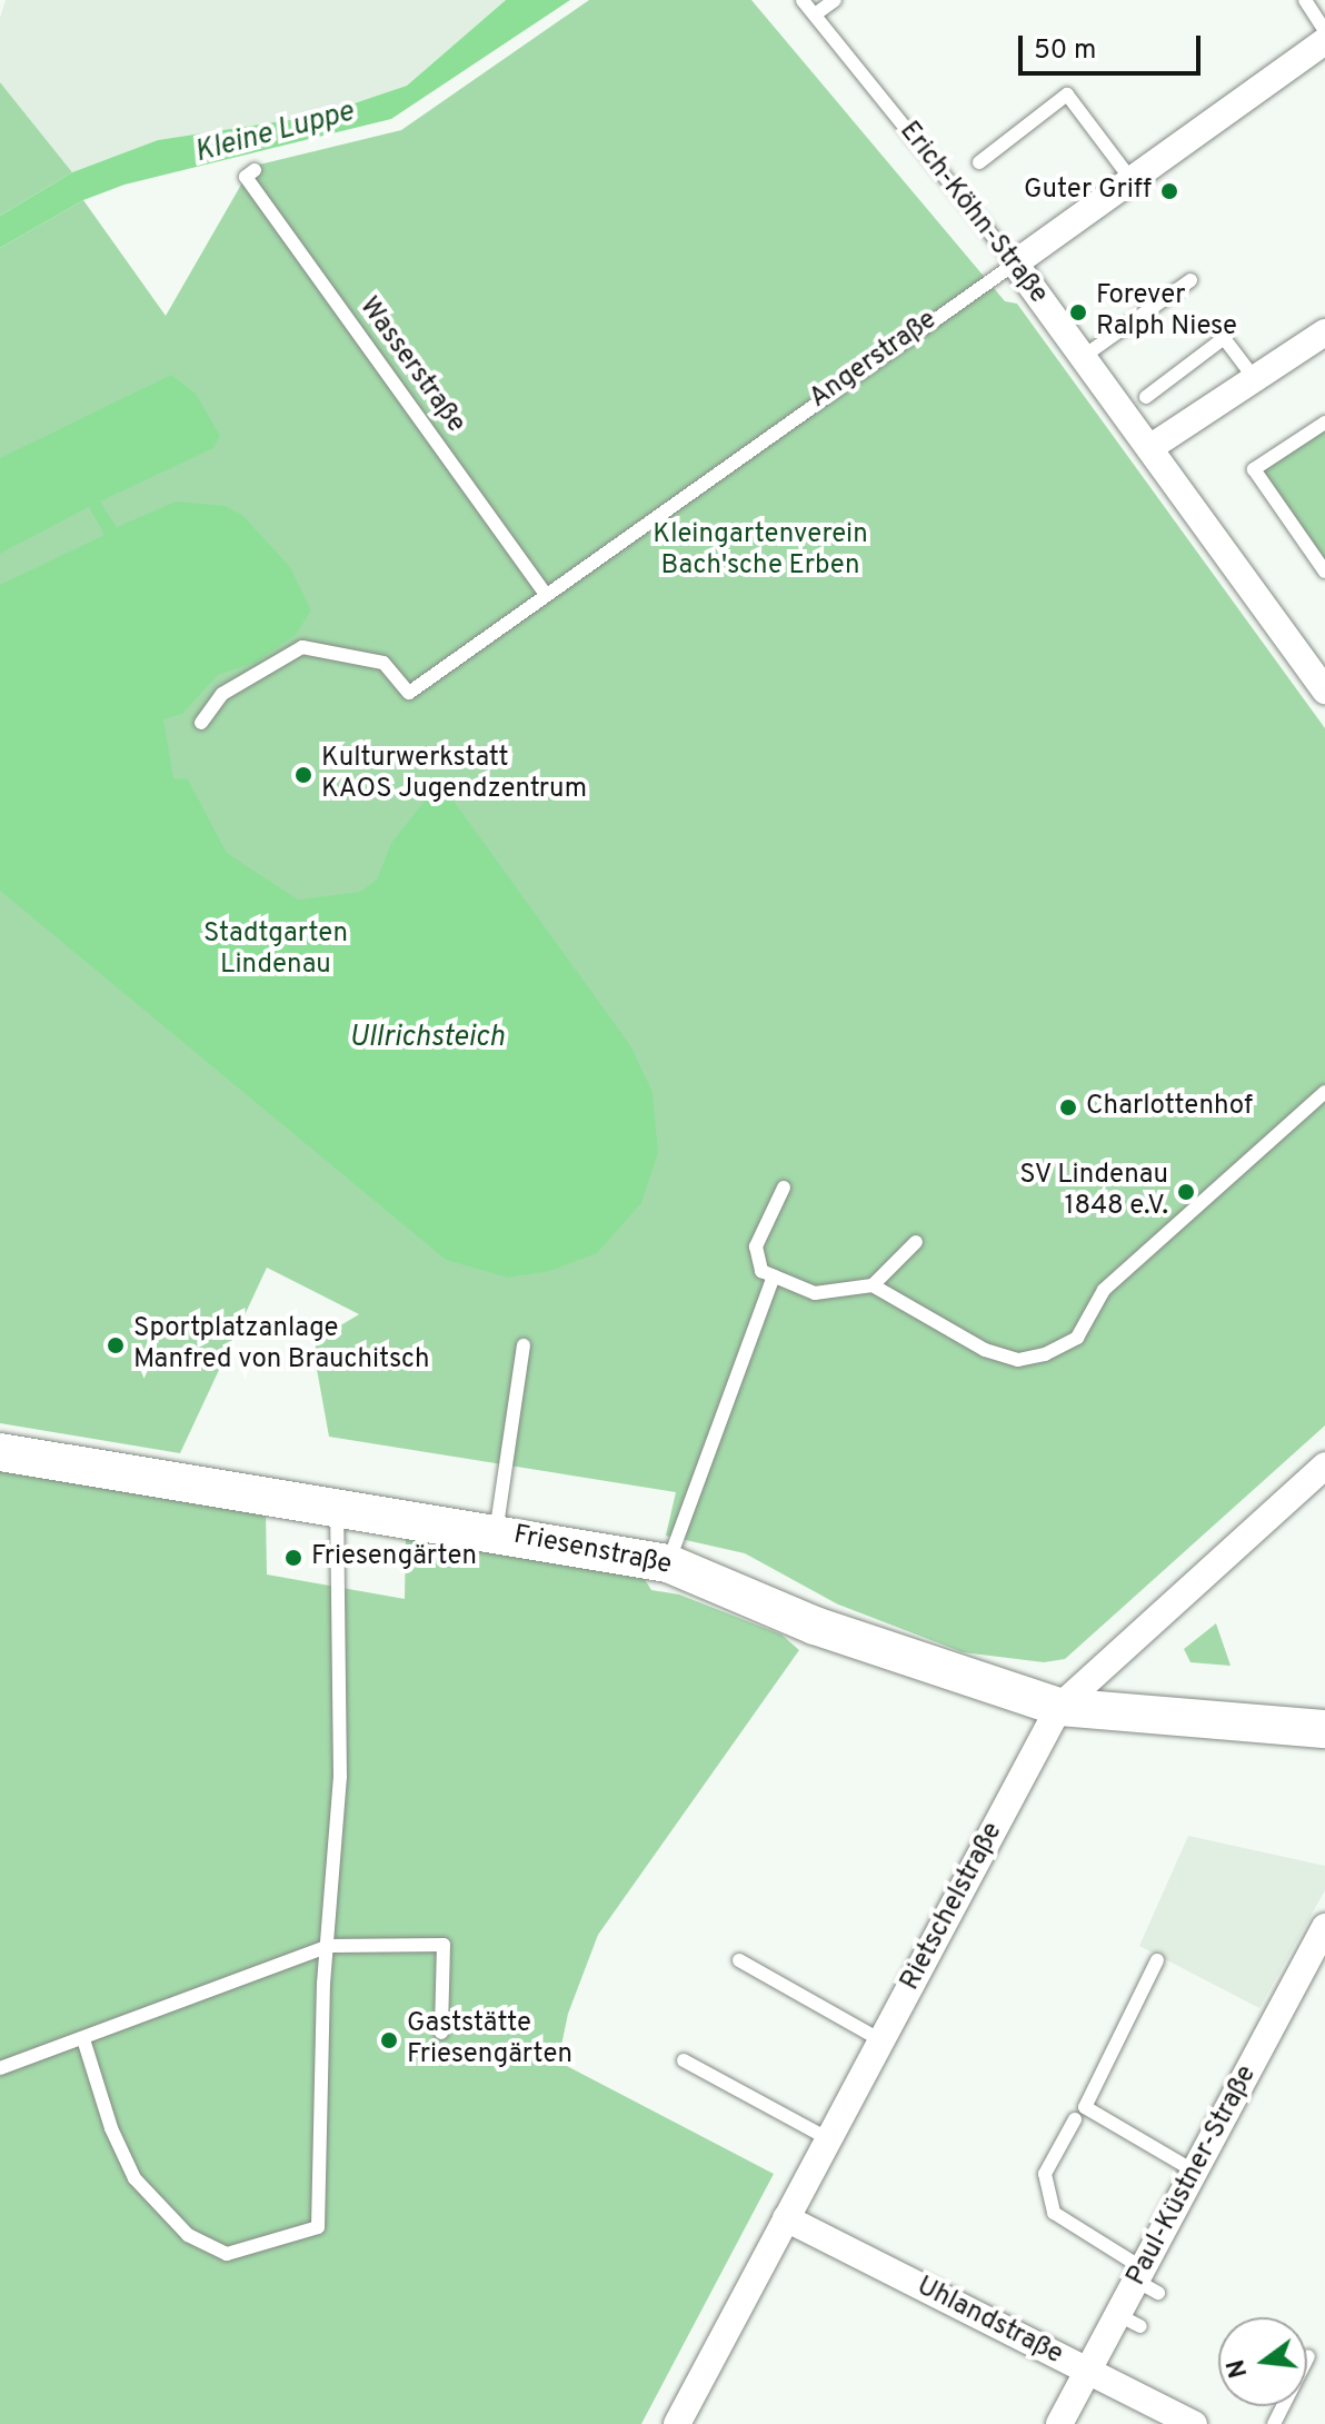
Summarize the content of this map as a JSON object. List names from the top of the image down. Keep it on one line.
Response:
{"streets":{"street":["Erich-Köhn-Straße","Angerstraße","Friesenstraße","Rietschelstraße","Paul-Küstner-Straße","Uhlandstraße"],"lane":["Wasserstraße"]},"crossings":[["Erich-Köhn-Straße","Angerstraße"],["Angerstraße","Wasserstraße"],["Friesenstraße","Rietschelstraße"],["Rietschelstraße","Uhlandstraße"],["Paul-Küstner-Straße","Uhlandstraße"]],"water":["Kleine Luppe","Ullrichsteich"],"parks":["Kleingartenverein Bach'sche Erben","Stadtgarten Lindenau"],"places":["Guter Griff","Forever Ralph Niese","Kulturwerkstatt KAOS Jugendzentrum","Charlottenhof","SV Lindenau 1848 e.V.","Sportplatzanlage Manfred von Brauchitsch","Friesengärten","Gaststätte Friesengärten"],"scale_bar":"50 m","north":"left"}
